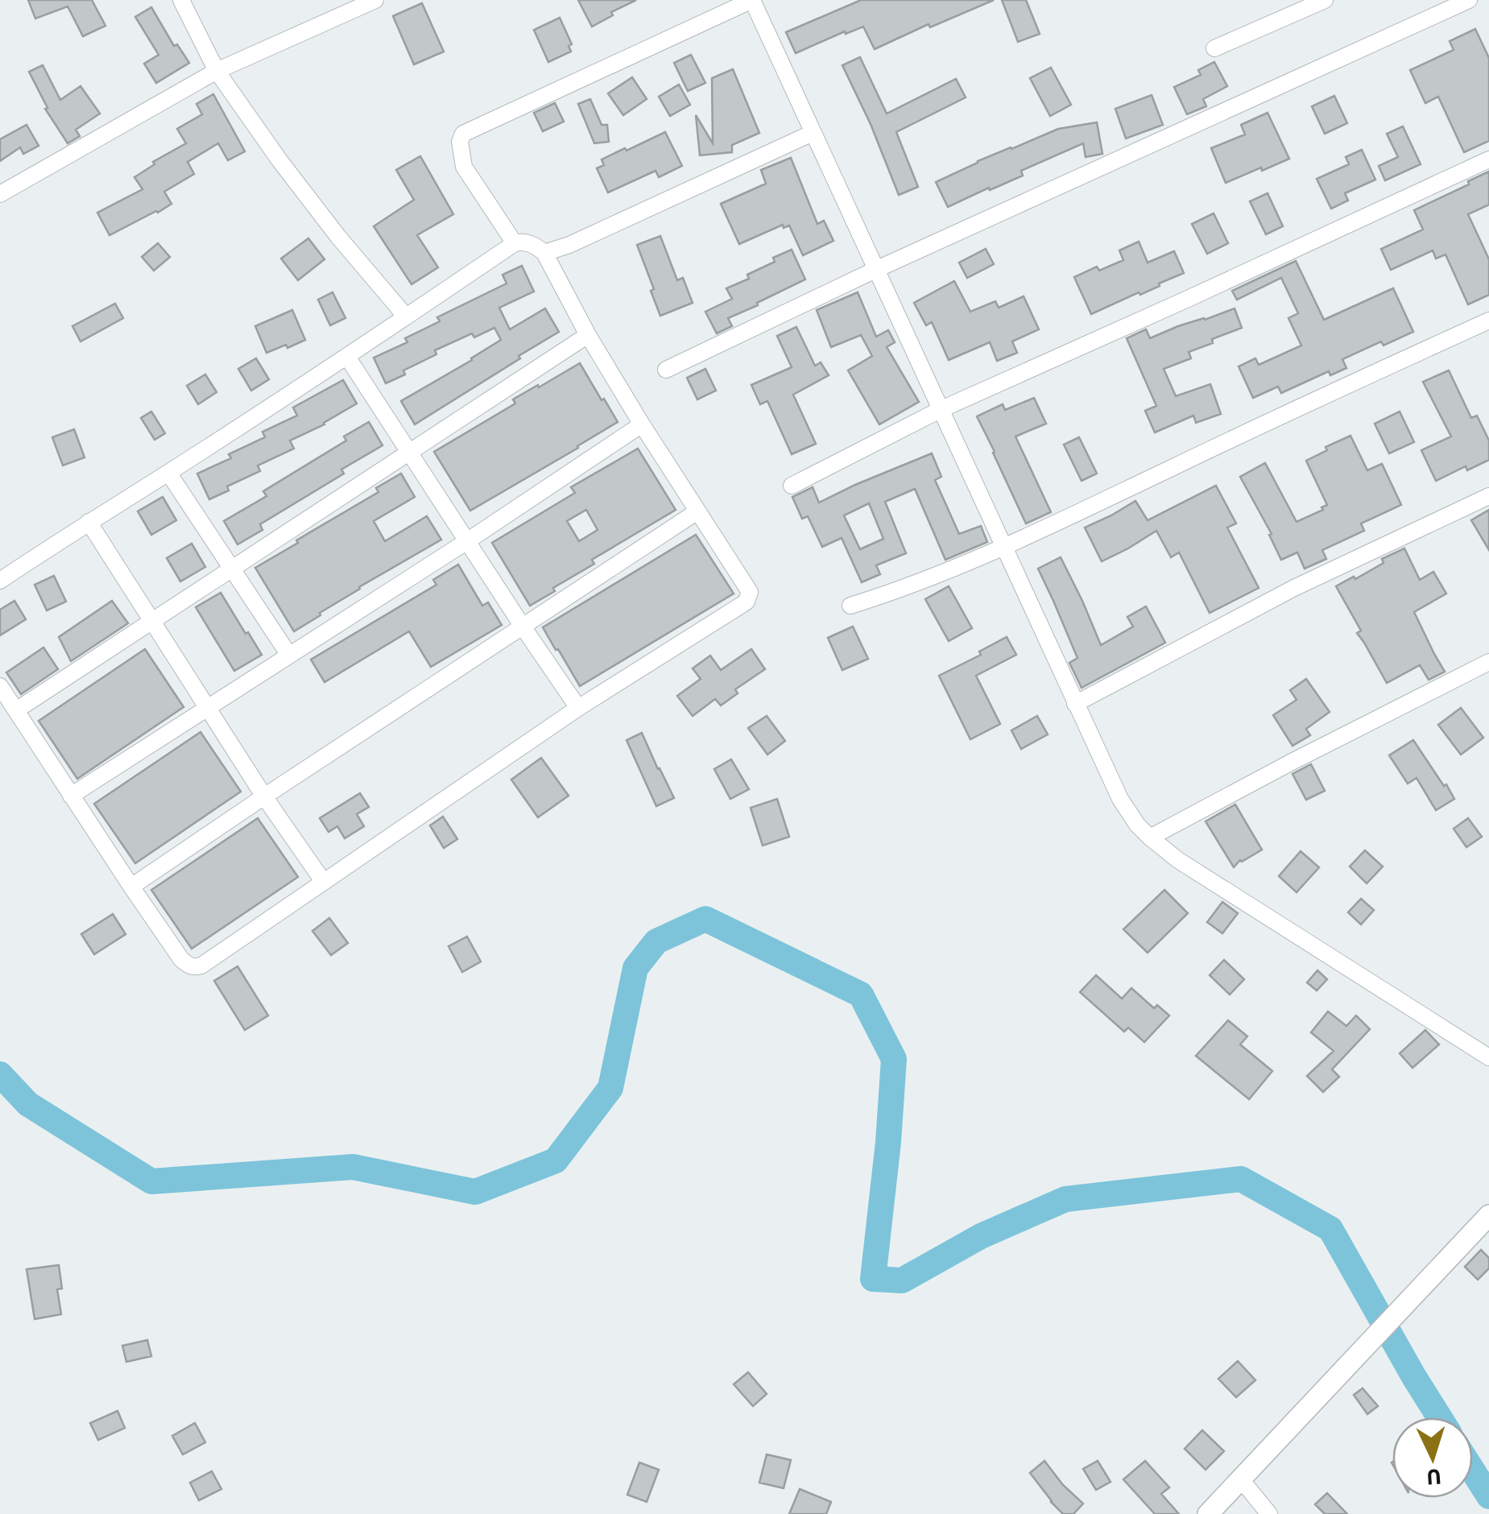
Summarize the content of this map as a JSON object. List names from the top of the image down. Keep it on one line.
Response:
{"north":"bottom"}
